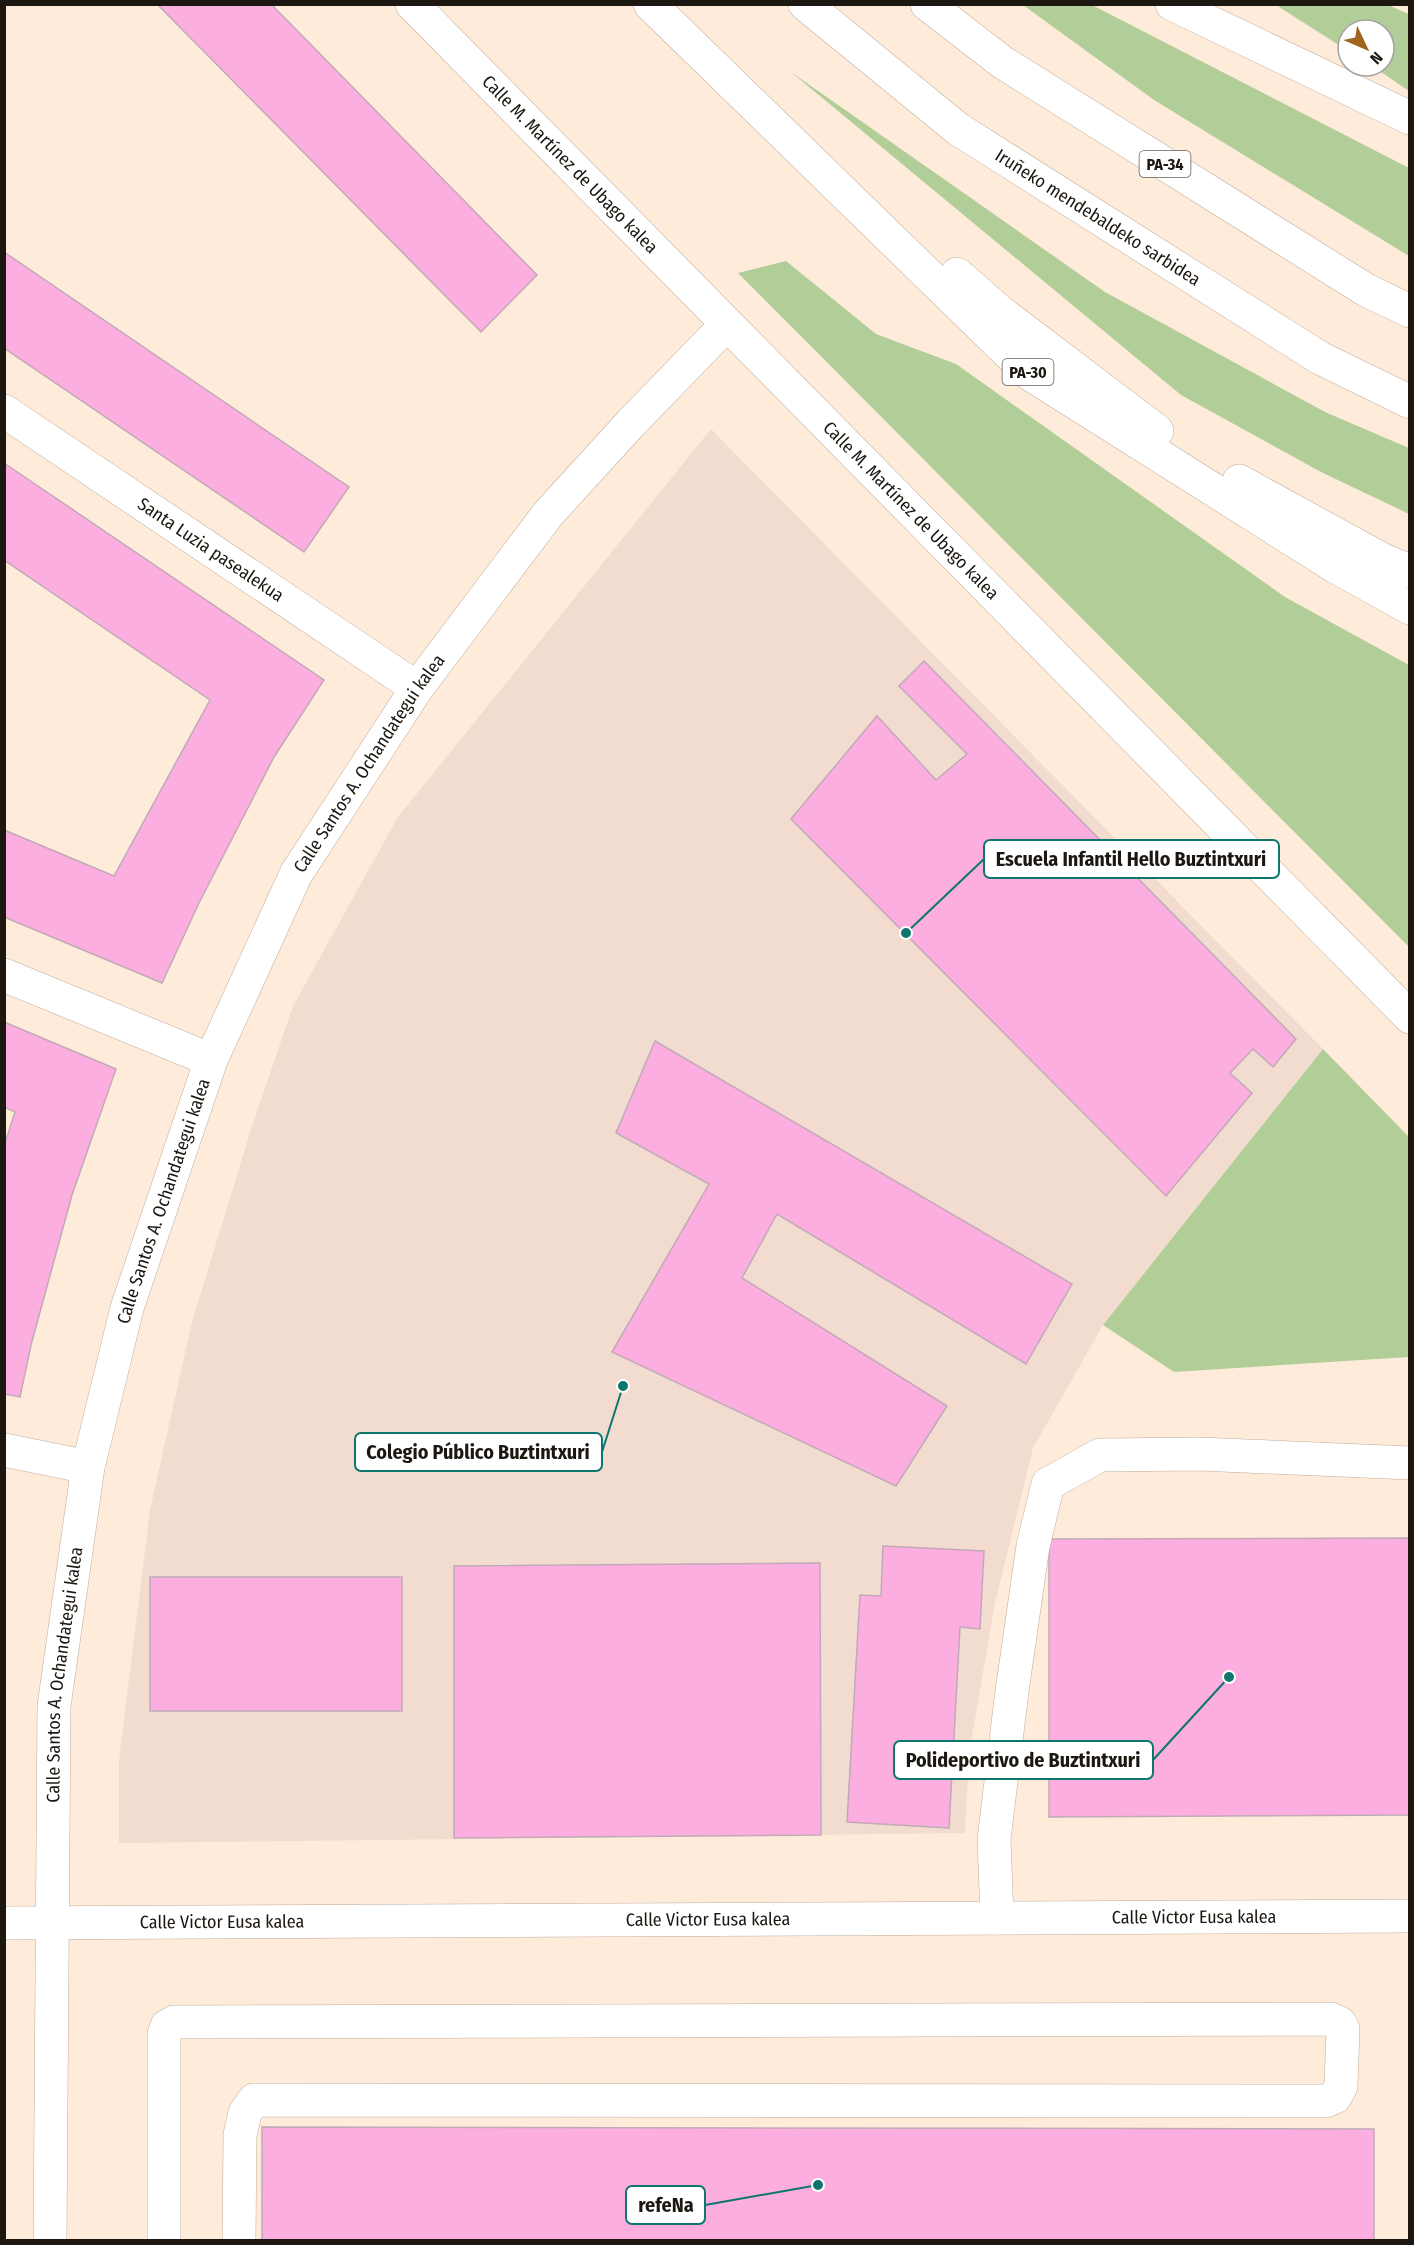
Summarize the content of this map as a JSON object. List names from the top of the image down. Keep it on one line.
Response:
{"streets":{"main road":["PA-34","Calle M. Martínez de Ubago kalea","Iruñeko mendebaldeko sarbidea","PA-30","Santa Luzia pasealekua","Calle Santos A. Ochandategui kalea","Calle Victor Eusa kalea"]},"crossings":[["Calle M. Martínez de Ubago kalea","Calle Santos A. Ochandategui kalea"],["Santa Luzia pasealekua","Calle Santos A. Ochandategui kalea"],["Calle Santos A. Ochandategui kalea","Calle Victor Eusa kalea"]],"places":["Escuela Infantil Hello Buztintxuri","Colegio Público Buztintxuri","Polideportivo de Buztintxuri","refeNa"],"north":"bottom right"}
